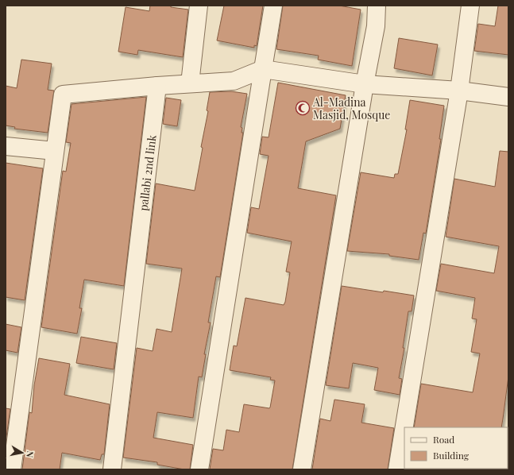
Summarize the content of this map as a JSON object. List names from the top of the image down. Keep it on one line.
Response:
{"streets":{"street":["pallabi 2nd link"]},"places":{"mosque":["Al-Madina Masjid, Mosque"]},"legend":["Road","Building"],"north":"right"}
